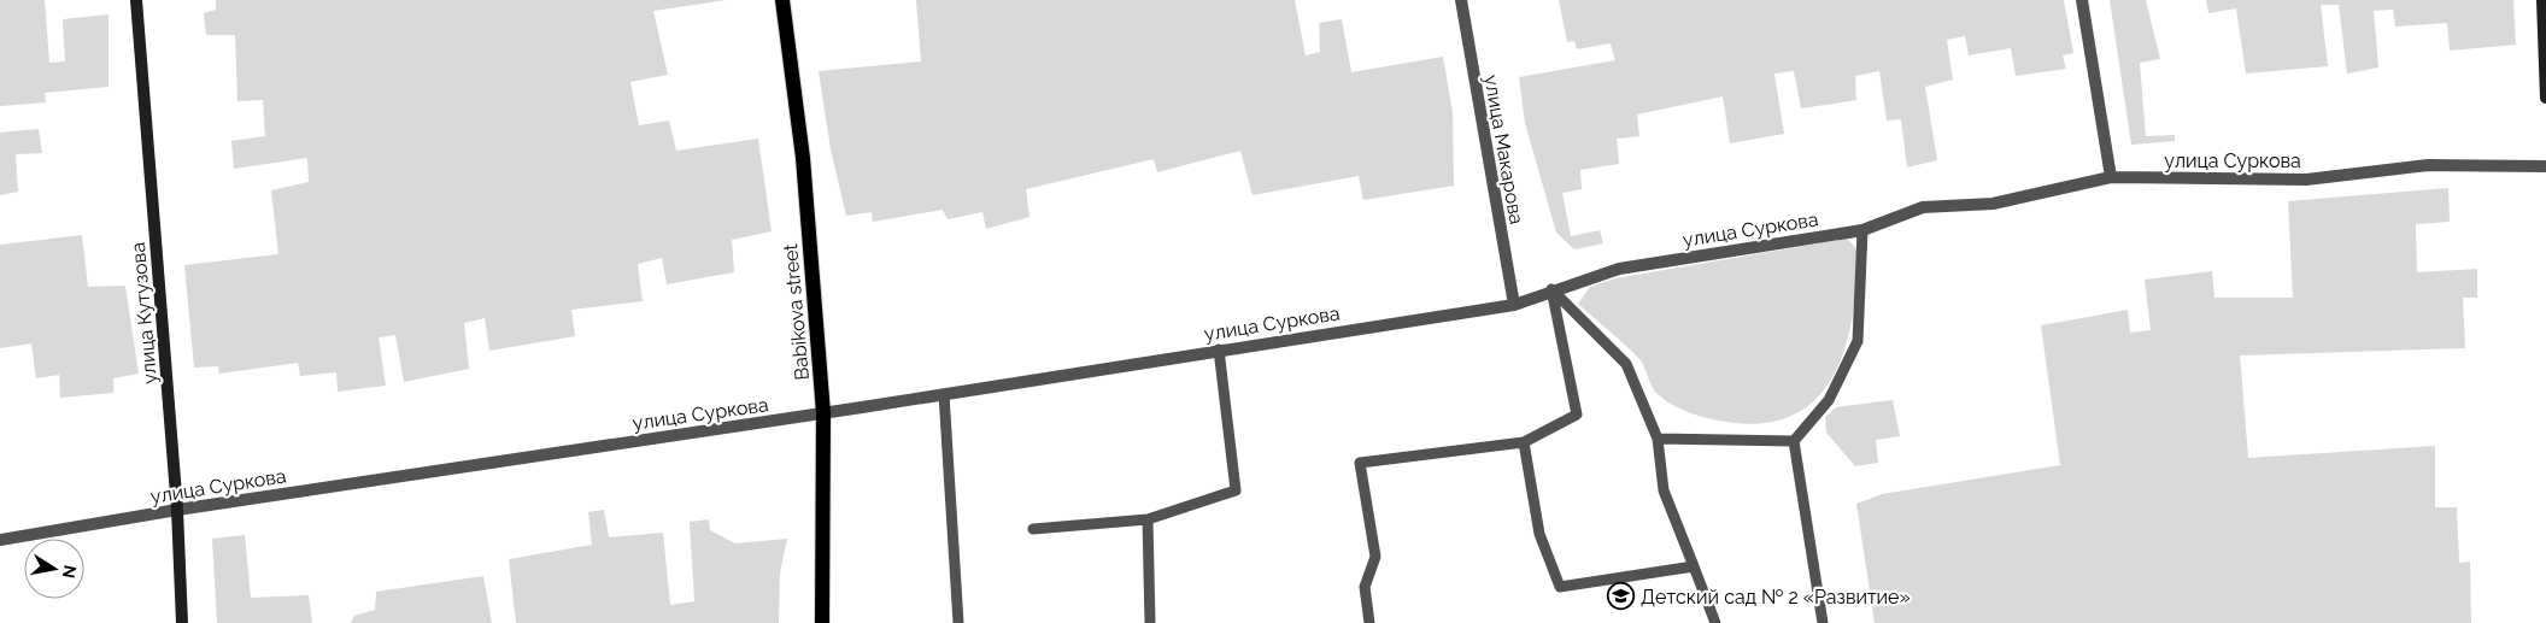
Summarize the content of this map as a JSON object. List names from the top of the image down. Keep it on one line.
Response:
{"streets":{"main road":["Babikova street"],"street":["улица Макарова","улица Суркова","улица Кутузова"]},"crossings":[["улица Макарова","улица Суркова"],["улица Суркова","Babikova street"],["улица Суркова","улица Кутузова"]],"places":{"school or university":["Детский сад № 2 «Развитие»"]},"north":"right"}
